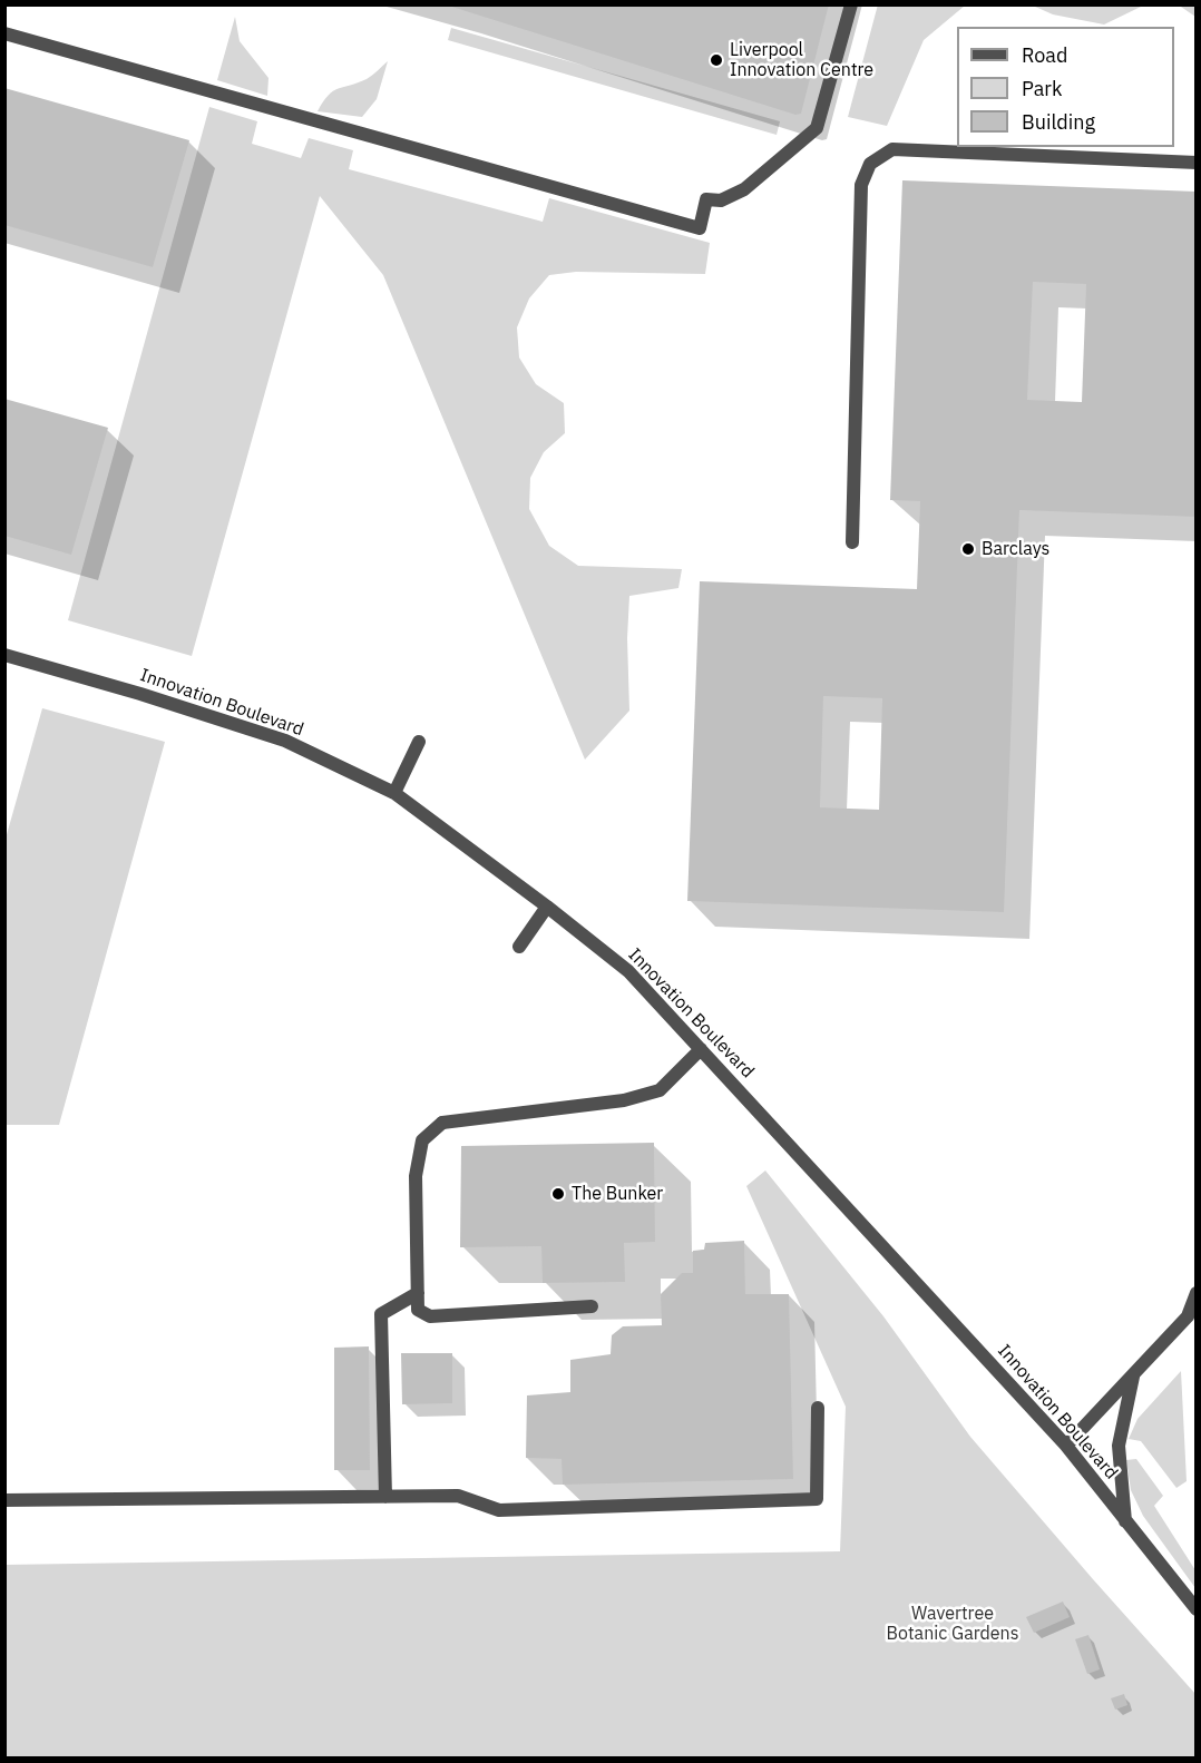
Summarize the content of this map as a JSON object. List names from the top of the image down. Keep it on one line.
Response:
{"streets":{"street":["Innovation Boulevard"]},"parks":["Wavertree Botanic Gardens"],"places":["Liverpool Innovation Centre","Barclays","The Bunker"],"legend":["Road","Park","Building"]}
